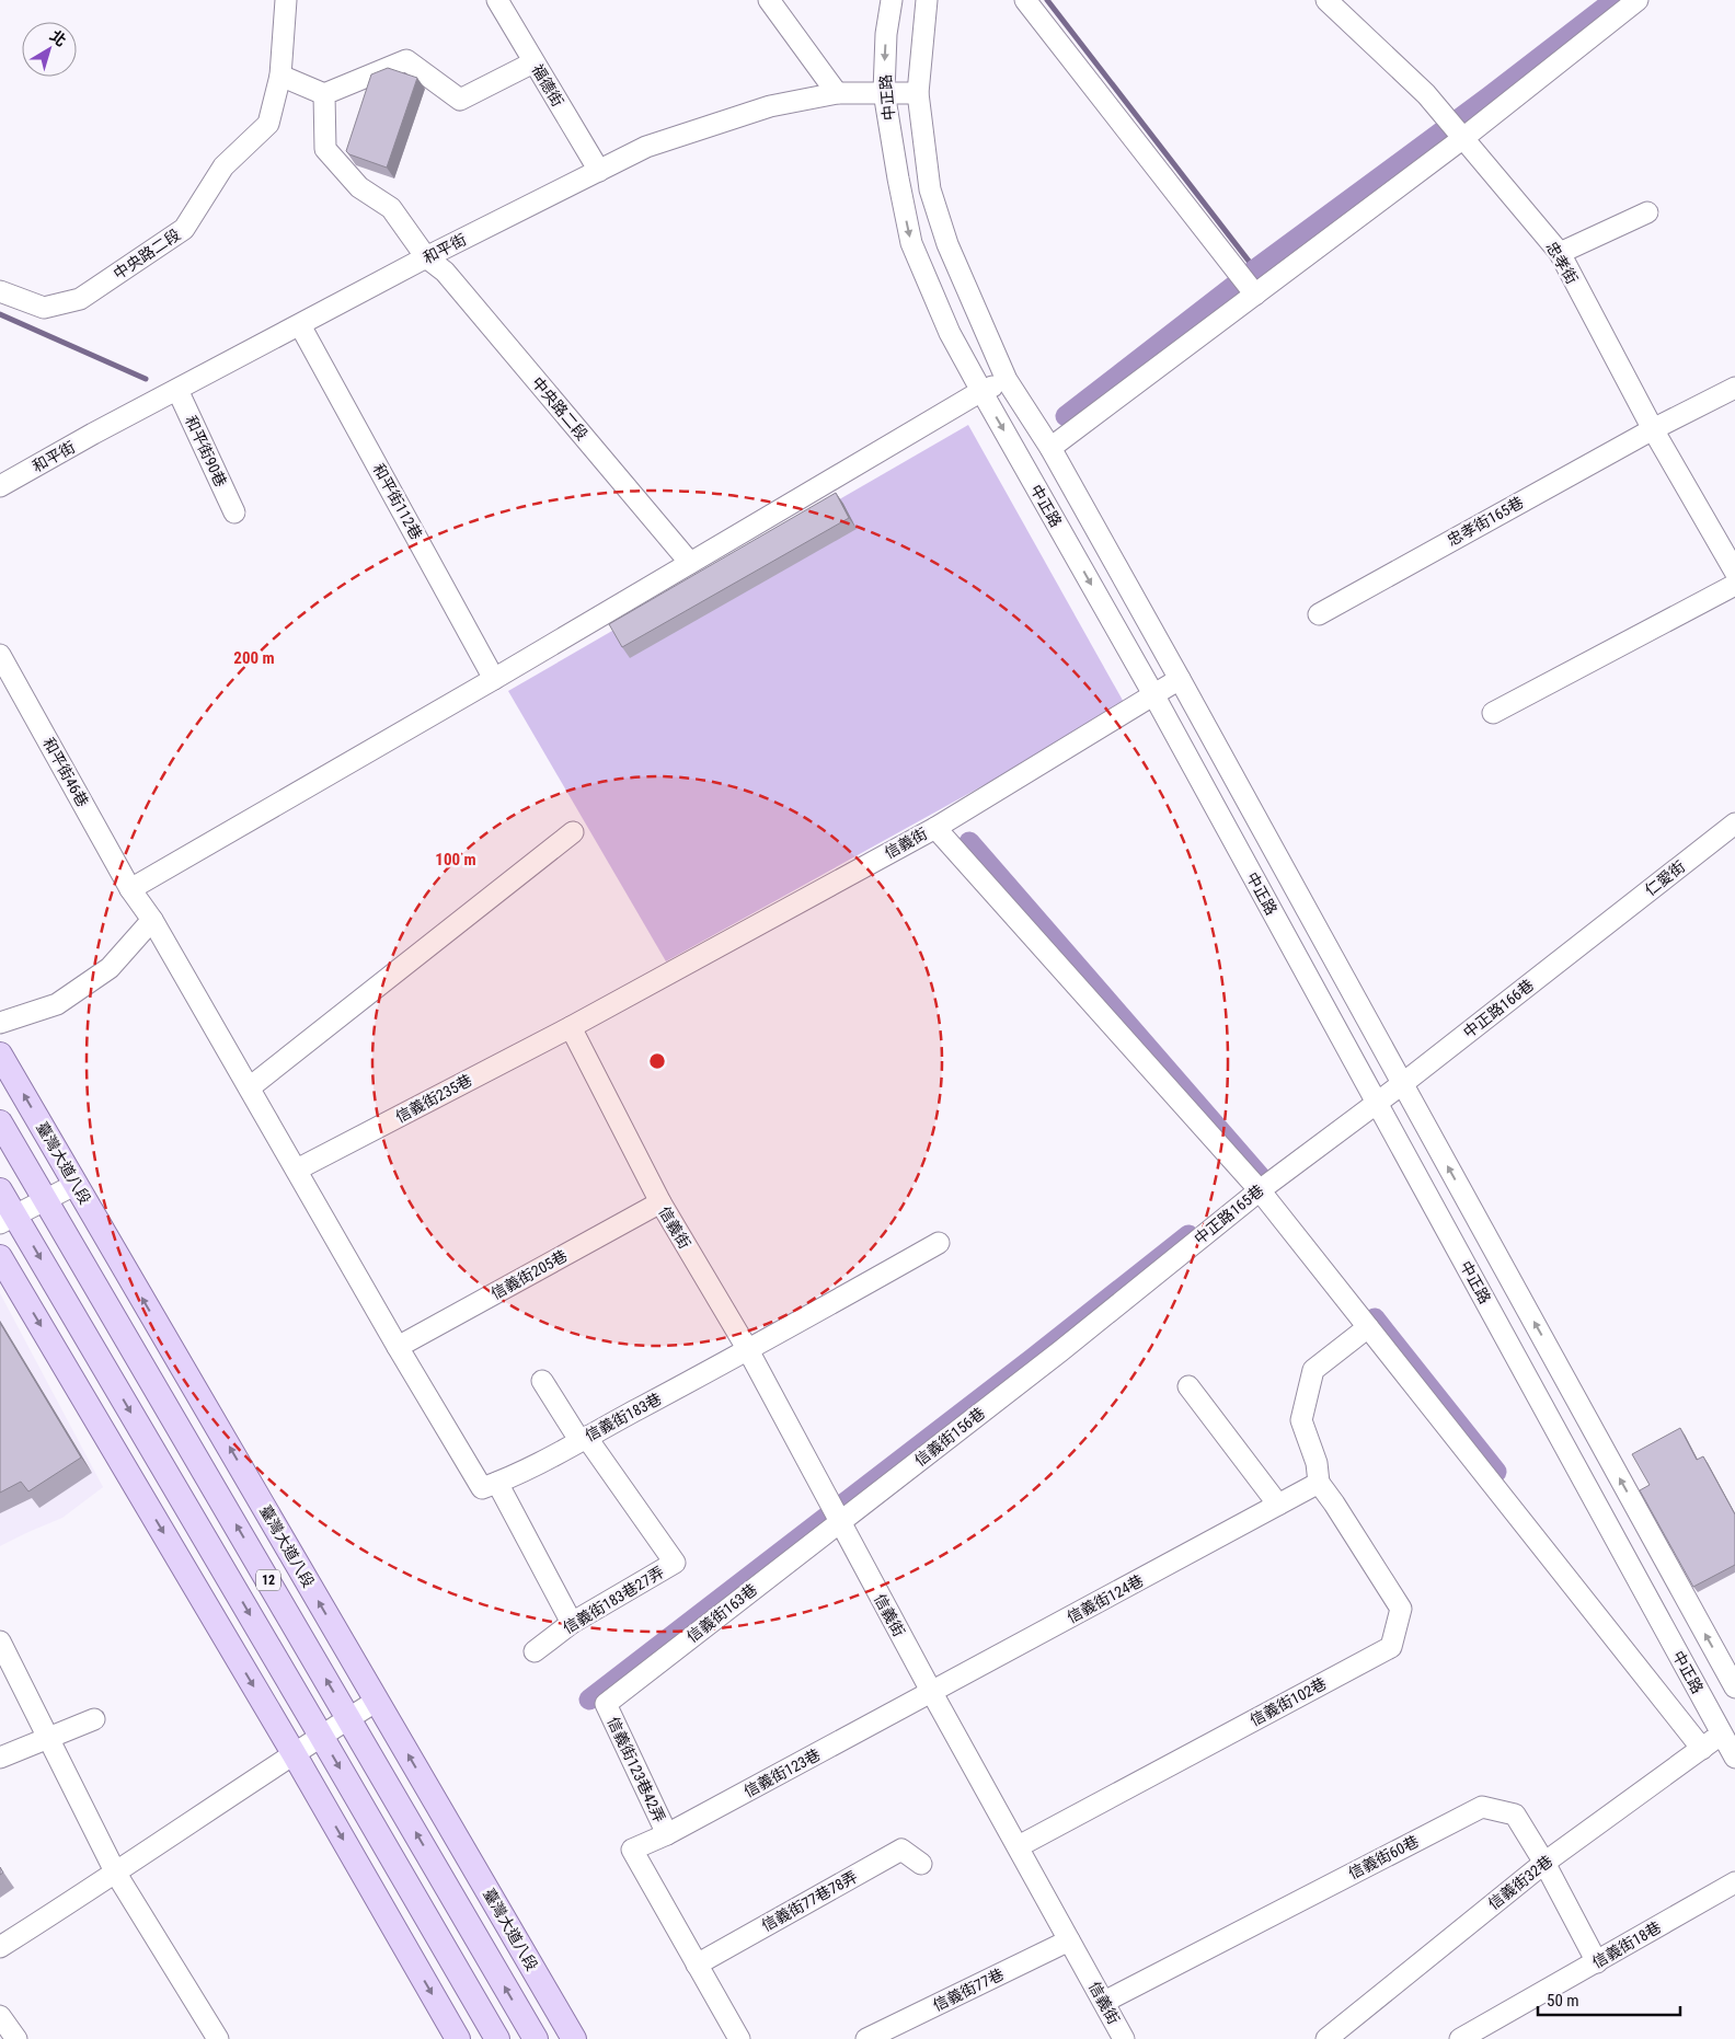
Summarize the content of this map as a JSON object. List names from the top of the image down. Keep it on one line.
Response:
{"streets":{"main road":["臺灣大道八段","12"],"street":["福德街","中正路","和平街","中央路二段","忠孝街","和平街90巷","和平街112巷","忠孝街165巷","和平街46巷","信義街","仁愛街","中正路166巷","信義街235巷","中正路165巷","信義街205巷","信義街183巷","信義街156巷","信義街124巷","信義街183巷27弄","信義街163巷","信義街102巷","信義街123巷42弄","信義街123巷","信義街60巷","信義街32巷","信義街77巷78弄","信義街18巷","信義街77巷"]},"crossings":[["福德街","和平街"],["中正路","和平街"],["中正路","信義街"],["中正路","中正路166巷"],["中正路","中正路165巷"],["中正路","信義街32巷"],["和平街","中央路二段"],["和平街","和平街90巷"],["和平街","和平街112巷"],["忠孝街","忠孝街165巷"],["和平街46巷","信義街235巷"],["和平街46巷","信義街205巷"],["信義街","信義街235巷"],["信義街","信義街205巷"],["信義街","信義街183巷"],["信義街","信義街156巷"],["信義街","信義街124巷"],["信義街","信義街163巷"],["信義街","信義街102巷"],["信義街","信義街123巷"],["信義街","信義街60巷"],["信義街","信義街77巷"],["仁愛街","中正路166巷"],["中正路166巷","中正路165巷"],["中正路165巷","信義街156巷"],["信義街183巷","信義街183巷27弄"],["信義街156巷","信義街163巷"],["信義街124巷","信義街102巷"],["信義街124巷","信義街123巷"],["信義街163巷","信義街123巷42弄"],["信義街123巷42弄","信義街123巷"],["信義街123巷","信義街77巷78弄"],["信義街60巷","信義街32巷"],["信義街60巷","信義街18巷"]],"scale_bar":"50 m","north":"top right","rings":["200 m","100 m"]}
